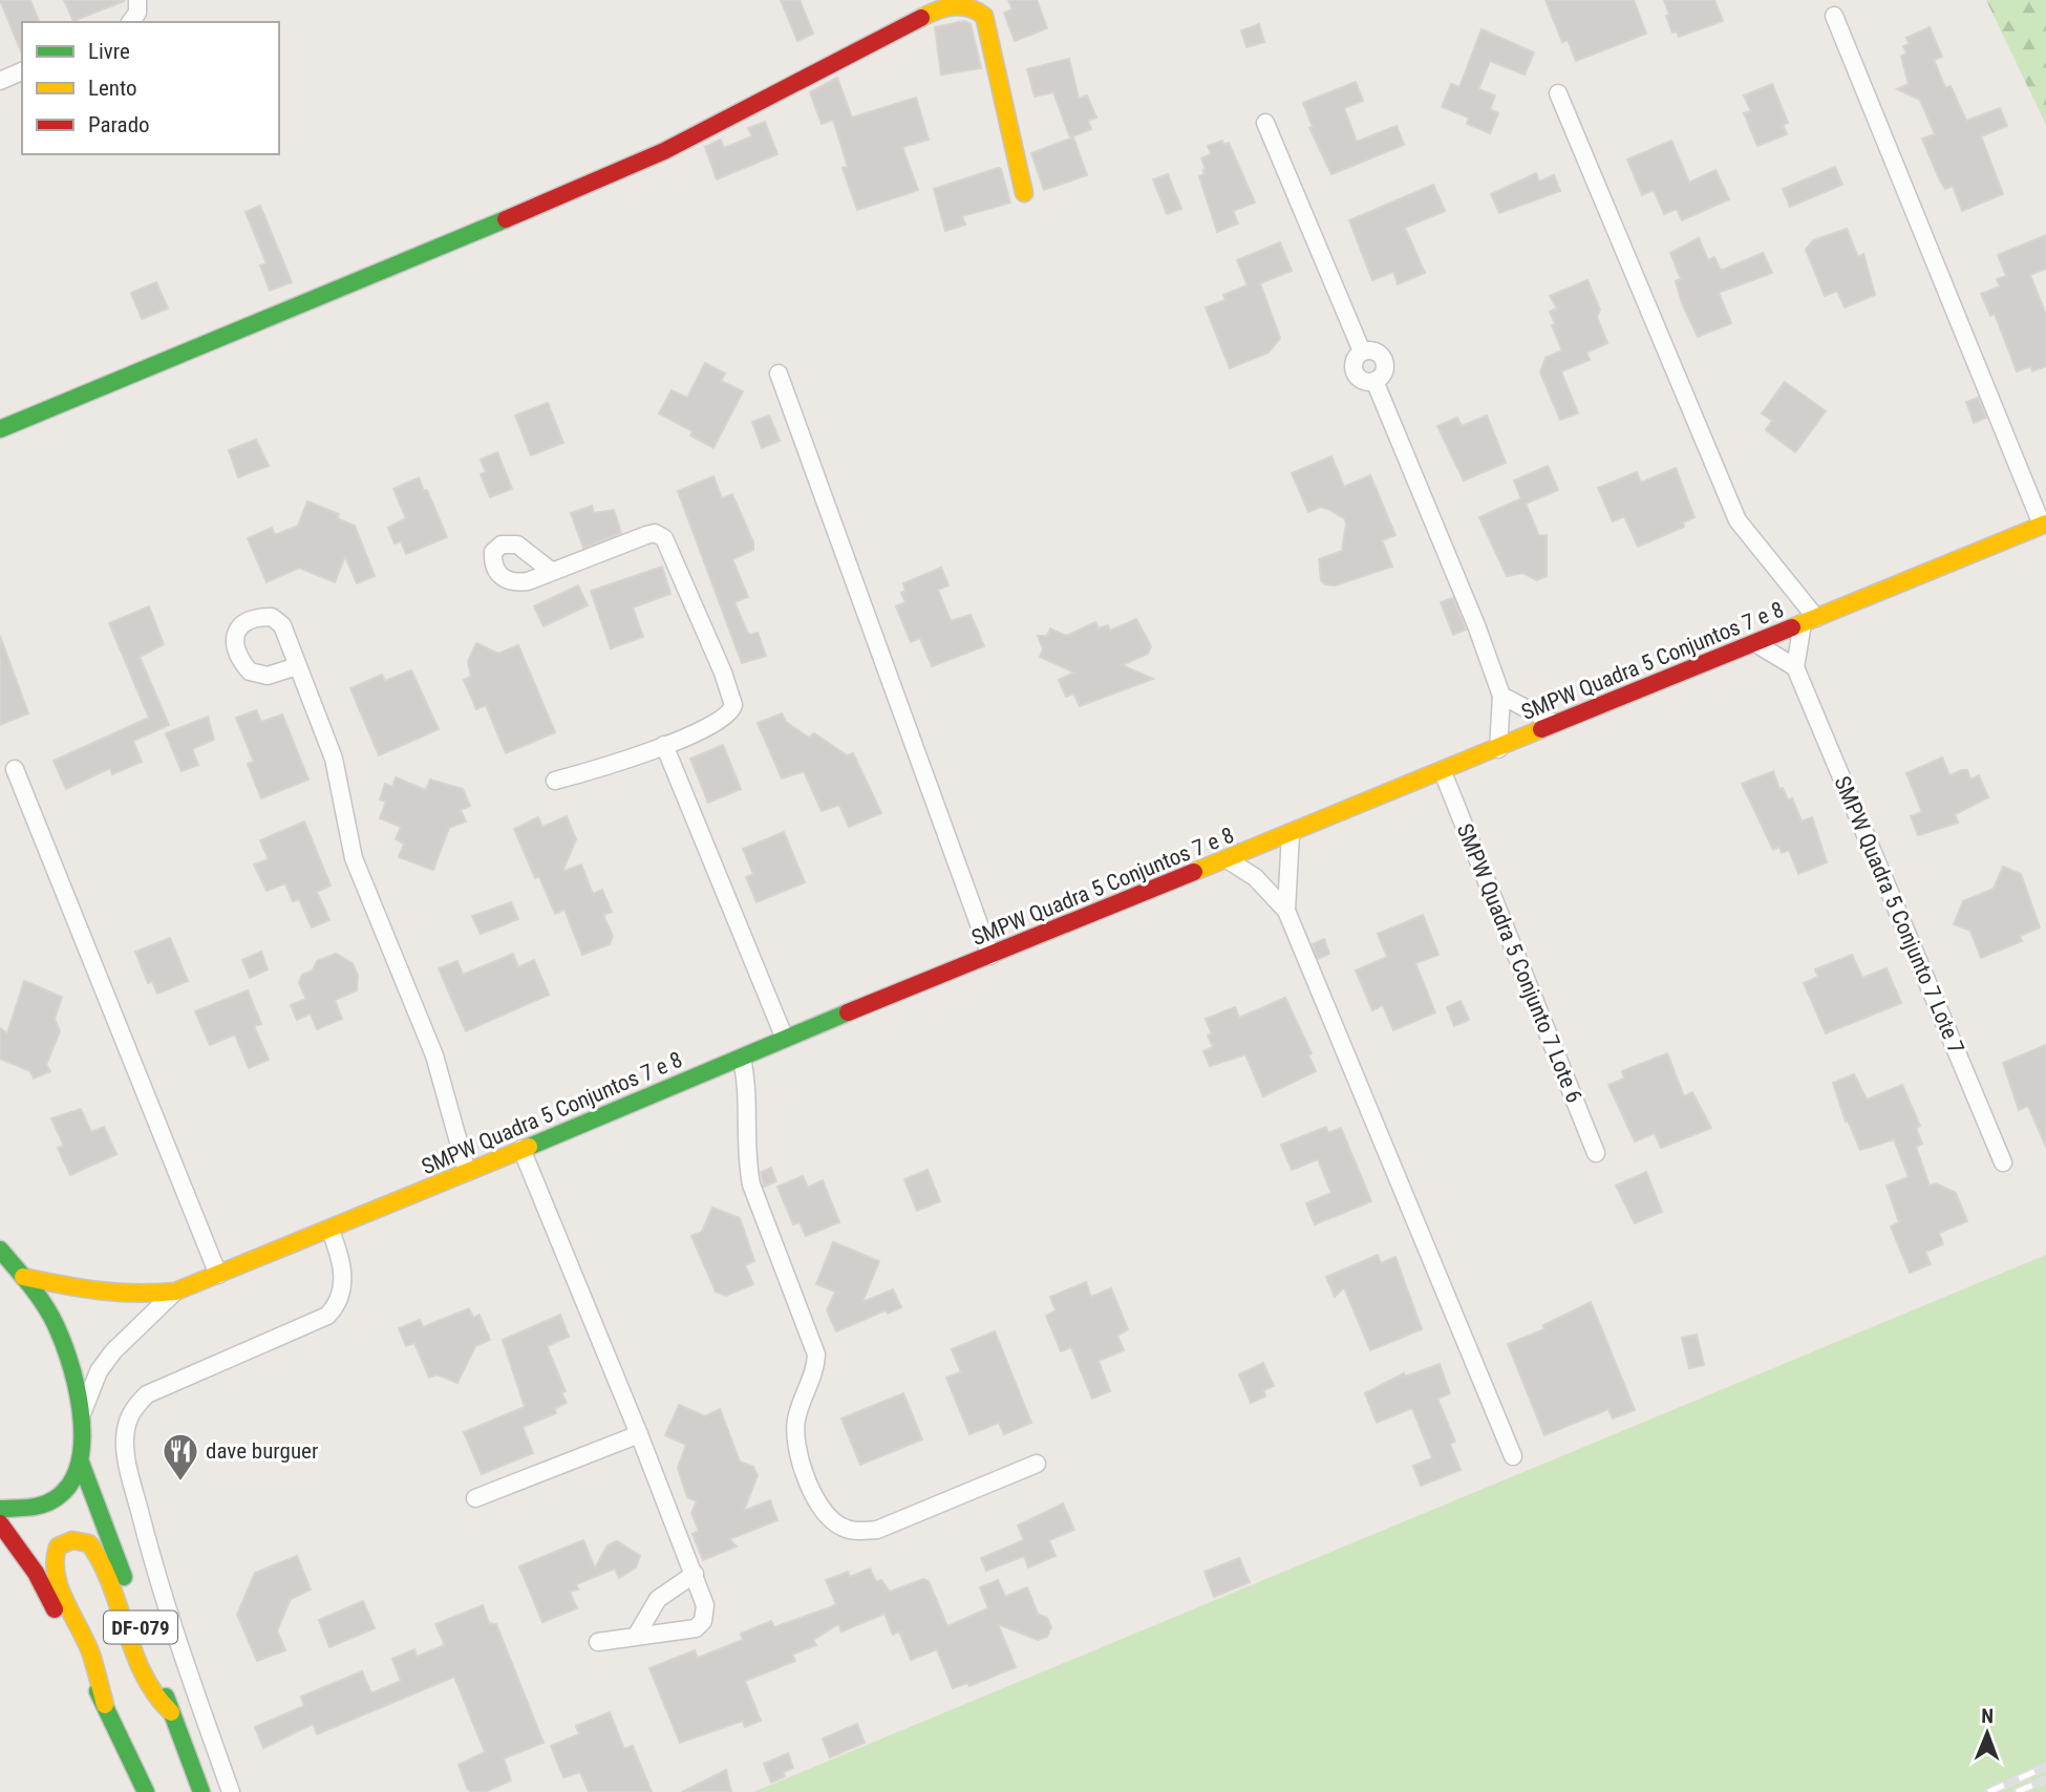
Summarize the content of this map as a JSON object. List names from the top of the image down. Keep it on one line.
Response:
{"streets":{"street":["SMPW Quadra 5 Conjuntos 7 e 8","SMPW Quadra 5 Conjunto 7 Lote 7","SMPW Quadra 5 Conjunto 7 Lote 6","DF-079"]},"crossings":[["SMPW Quadra 5 Conjuntos 7 e 8","SMPW Quadra 5 Conjunto 7 Lote 6"],["SMPW Quadra 5 Conjuntos 7 e 8","DF-079"]],"places":{"restaurant":["dave burguer"]},"legend":["Livre","Lento","Parado"],"north":"top"}
